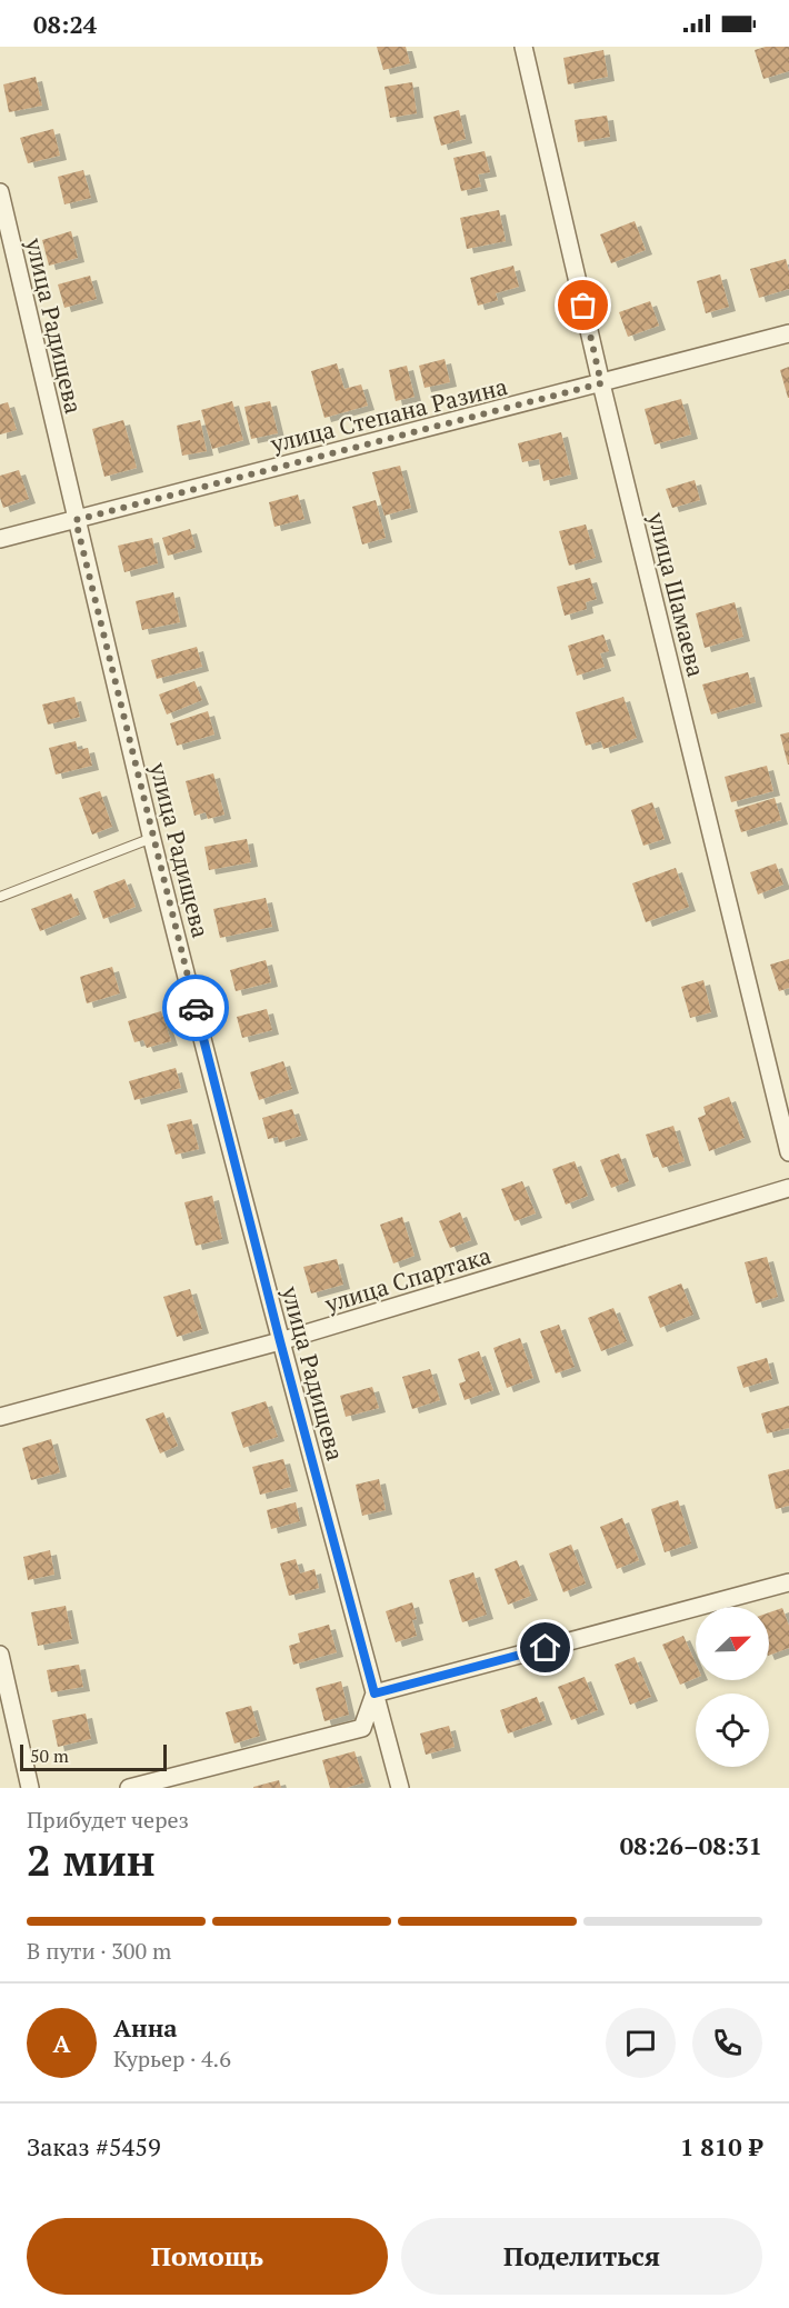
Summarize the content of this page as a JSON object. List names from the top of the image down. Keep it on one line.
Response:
{"streets":{"street":["улица Радищева","улица Степана Разина","улица Шамаева","улица Спартака"]},"crossings":[["улица Радищева","улица Степана Разина"],["улица Радищева","улица Спартака"],["улица Степана Разина","улица Шамаева"]],"scale_bar":"50 m","north":"top right","page":{"status":"08:24","scale":"50 m","heading":["2 мин","Прибудет через","08:26–08:31"],"panel":["Анна","Курьер · 4.6","Заказ #5459","1 810 ₽"],"bar":"В пути · 300 m","round":"А","buttons":["Помощь","Поделиться"]}}
